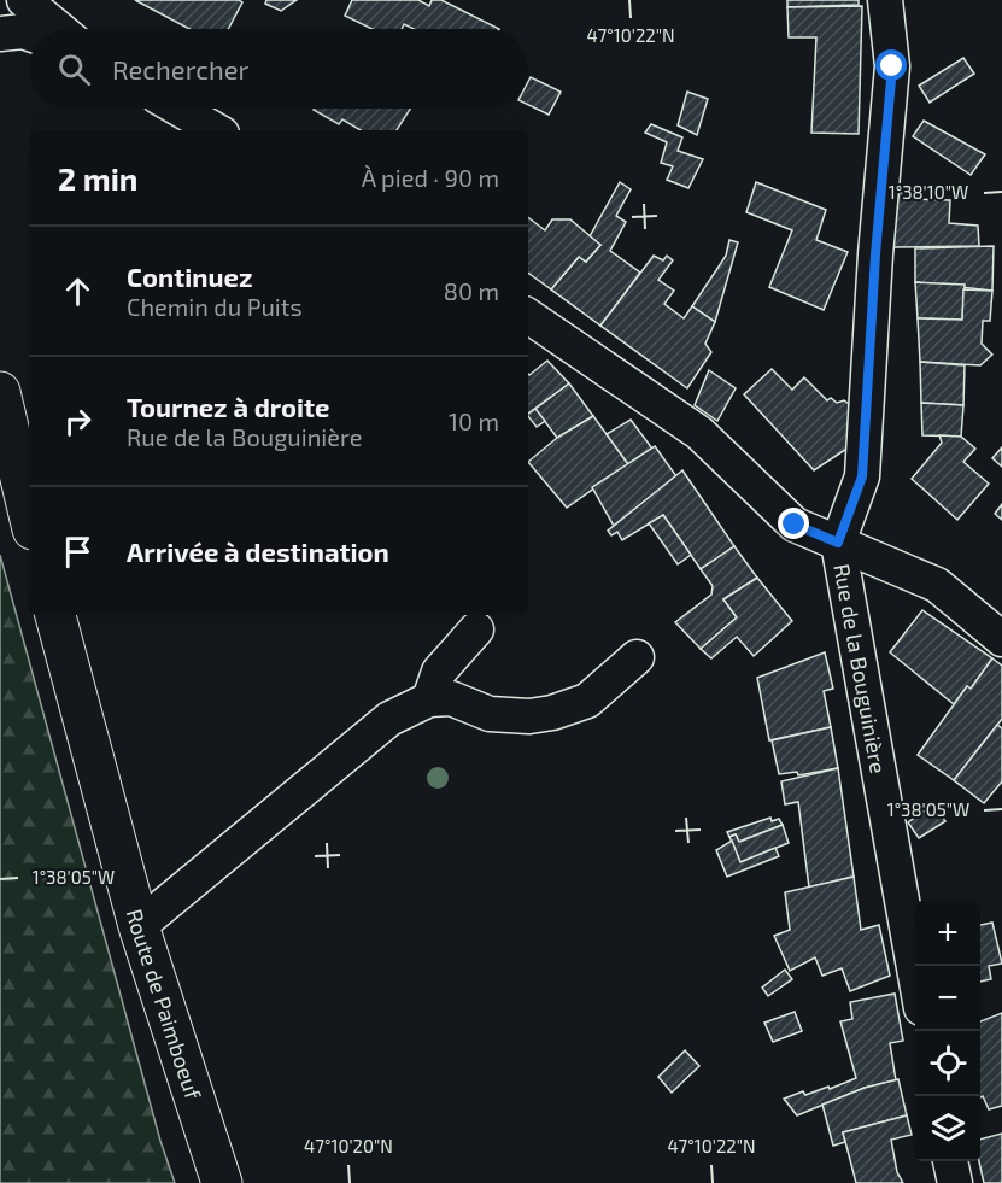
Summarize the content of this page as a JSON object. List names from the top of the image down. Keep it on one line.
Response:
{"streets":{"street":["Rue de la Bouguinière","Route de Paimboeuf"]},"page":{"search":"Rechercher","heading":["2 min","À pied · 90 m"],"list":[["Continuez","Chemin du Puits","80 m"],["Tournez à droite","Rue de la Bouguinière","10 m"],"Arrivée à destination"],"map_buttons":["+","−"]},"coordinates":["47°10'22\"N","1°38'10\"W","1°38'05\"W","47°10'20\"N"]}
